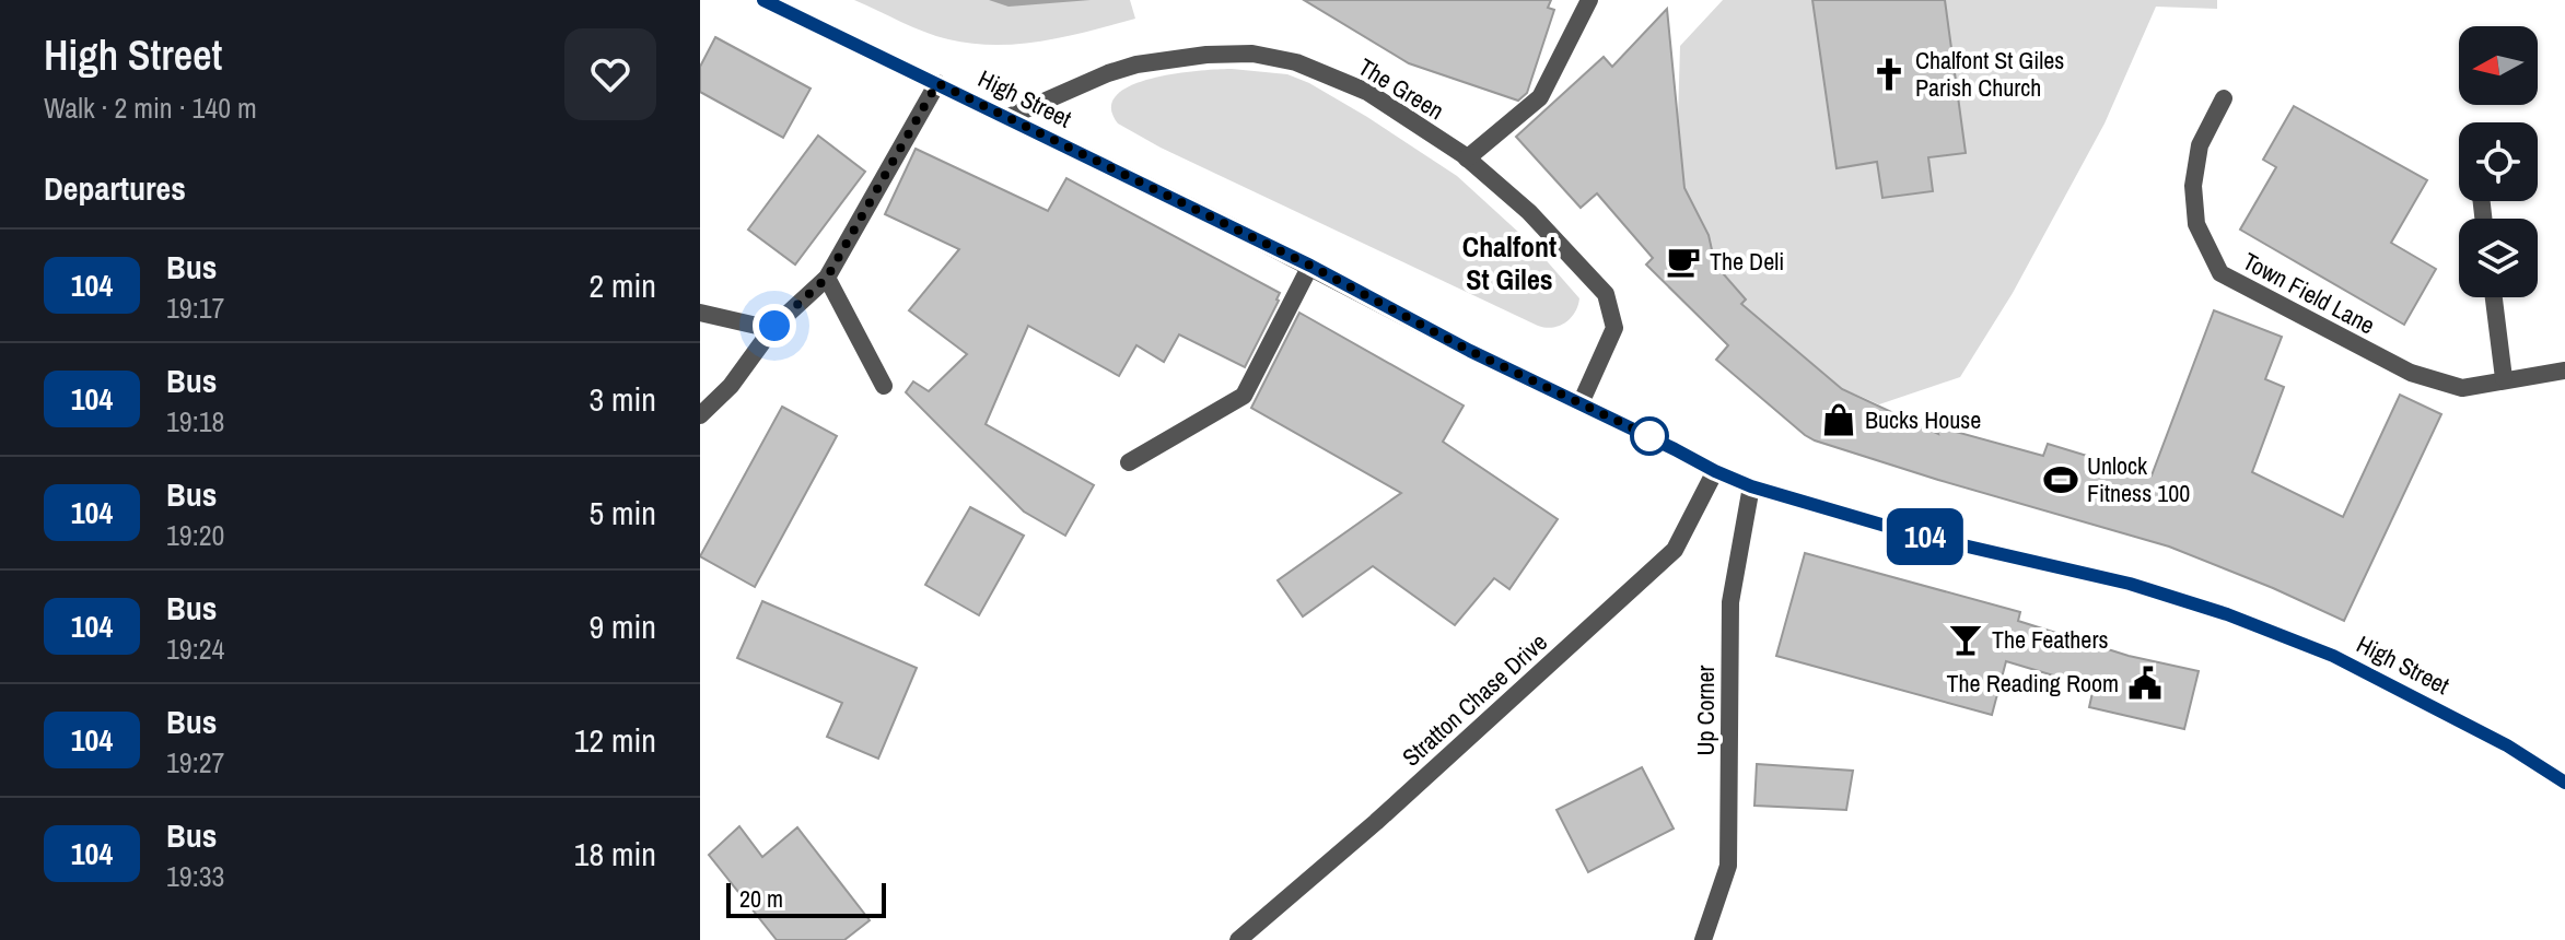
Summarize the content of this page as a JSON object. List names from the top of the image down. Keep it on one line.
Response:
{"streets":{"street":["The Green","High Street","Town Field Lane","Stratton Chase Drive","Up Corner"]},"crossings":[["The Green","High Street"],["High Street","Stratton Chase Drive"],["High Street","Up Corner"]],"districts":["Chalfont St Giles"],"places":{"church":["Chalfont St Giles Parish Church"],"cafe":["The Deli"],"shop":["Bucks House"],"sports":["Unlock Fitness 100"],"bar":["The Feathers"],"public building":["The Reading Room"]},"lines":["bus line 104"],"scale_bar":"20 m","north":"left","page":{"heading":[["High Street","Walk · 2 min · 140 m"],"Departures"],"on_map":"104","list":[{"mark":"104","name":"Bus","note":"19:17","value":"2 min"},{"mark":"104","name":"Bus","note":"19:18","value":"3 min"},{"mark":"104","name":"Bus","note":"19:20","value":"5 min"},{"mark":"104","name":"Bus","note":"19:24","value":"9 min"},{"mark":"104","name":"Bus","note":"19:27","value":"12 min"},{"mark":"104","name":"Bus","note":"19:33","value":"18 min"}],"scale":"20 m"}}
